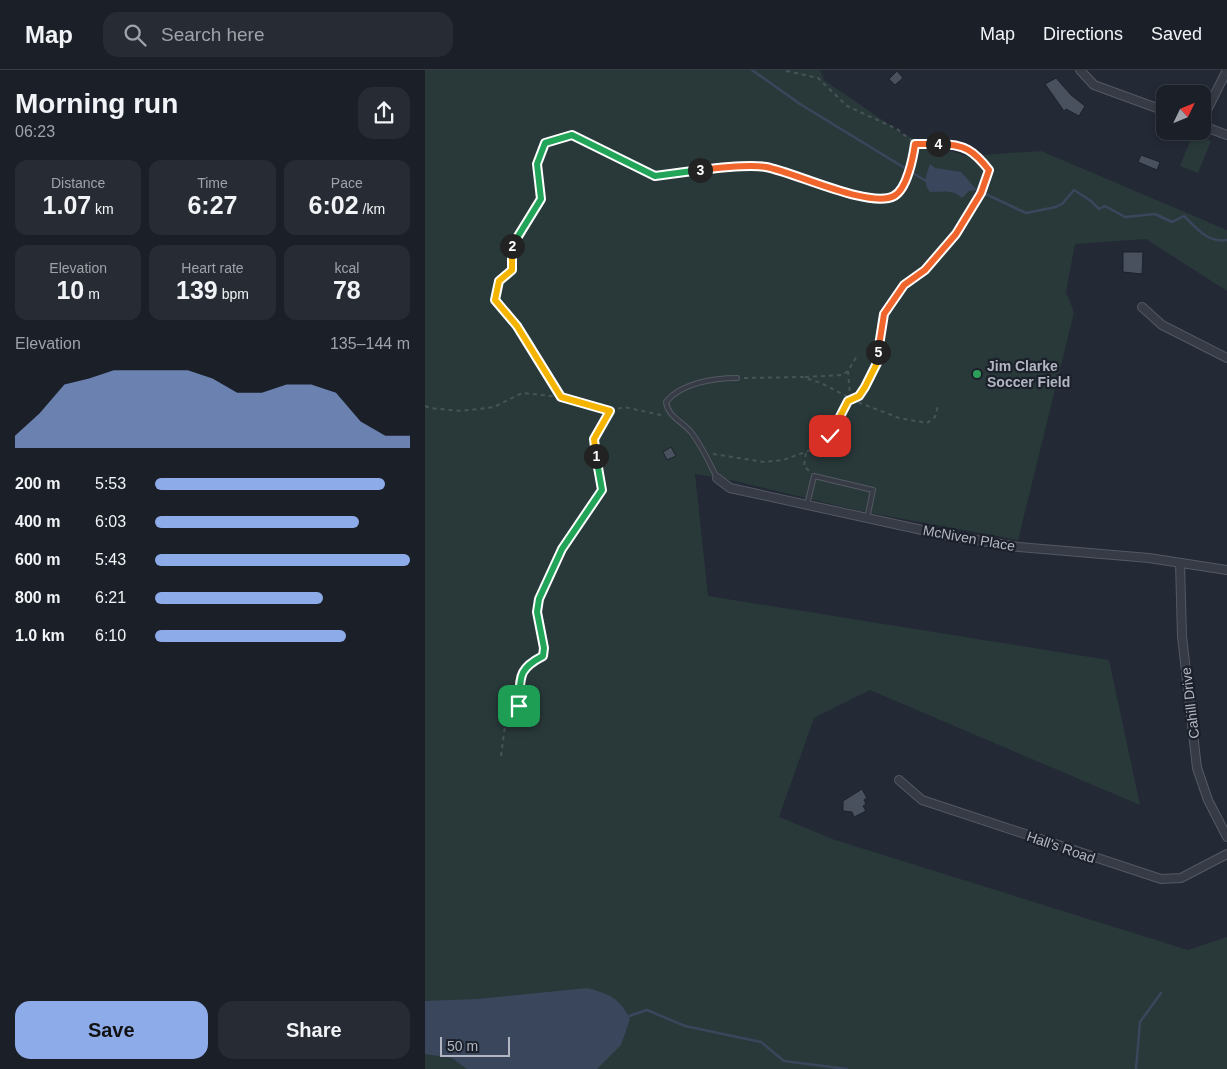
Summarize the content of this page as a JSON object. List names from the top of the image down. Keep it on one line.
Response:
{"streets":{"street":["McNiven Place","Cahill Drive","Hall's Road"]},"crossings":[["McNiven Place","Cahill Drive"]],"places":["Jim Clarke Soccer Field"],"scale_bar":"50 m","north":"top right","page":{"header":"Map","search":"Search here","nav":["Map","Directions","Saved"],"heading":["Morning run","06:23"],"pins":["4","3","2","5","1"],"stats":[["Distance","1.07 km"],["Time","6:27"],["Pace","6:02 /km"],["Elevation","10 m"],["Heart rate","139 bpm"],["kcal","78"]],"chart":["Elevation","135–144 m"],"list":[{"name":"200 m","note":"5:53"},{"name":"400 m","note":"6:03"},{"name":"600 m","note":"5:43"},{"name":"800 m","note":"6:21"},{"name":"1.0 km","note":"6:10"}],"buttons":["Save","Share"],"scale":"50 m"}}
